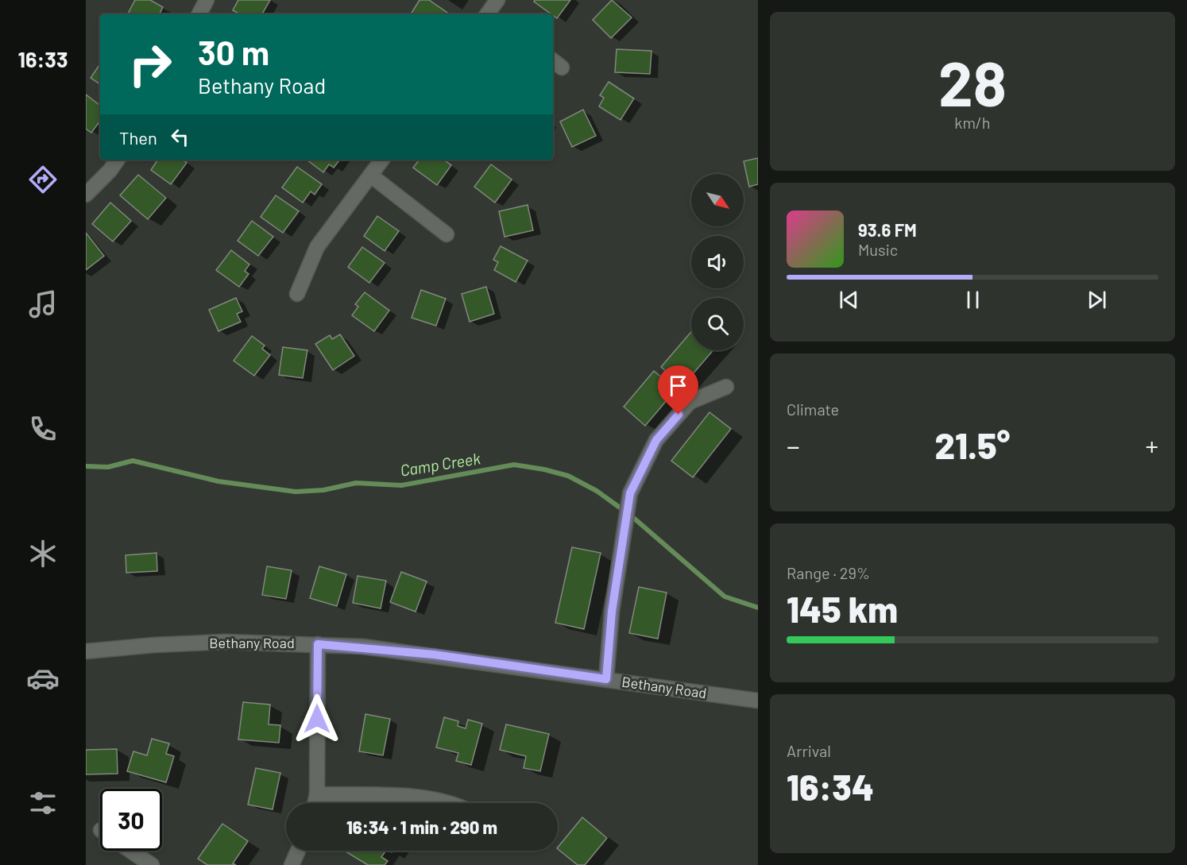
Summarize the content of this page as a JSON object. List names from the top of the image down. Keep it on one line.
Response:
{"streets":{"street":["Bethany Road"]},"water":["Camp Creek"],"north":"bottom right","page":{"tabs":"16:33","tile":[["28","km/h"],"Climate",["Range · 29%","145 km"],["Arrival","16:34"]],"turn":["30 m","Bethany Road"],"then":"Then","song":["93.6 FM","Music"],"heat":["−","21.5°","+"],"limit":"30","trip":"16:34 · 1 min · 290 m"}}
